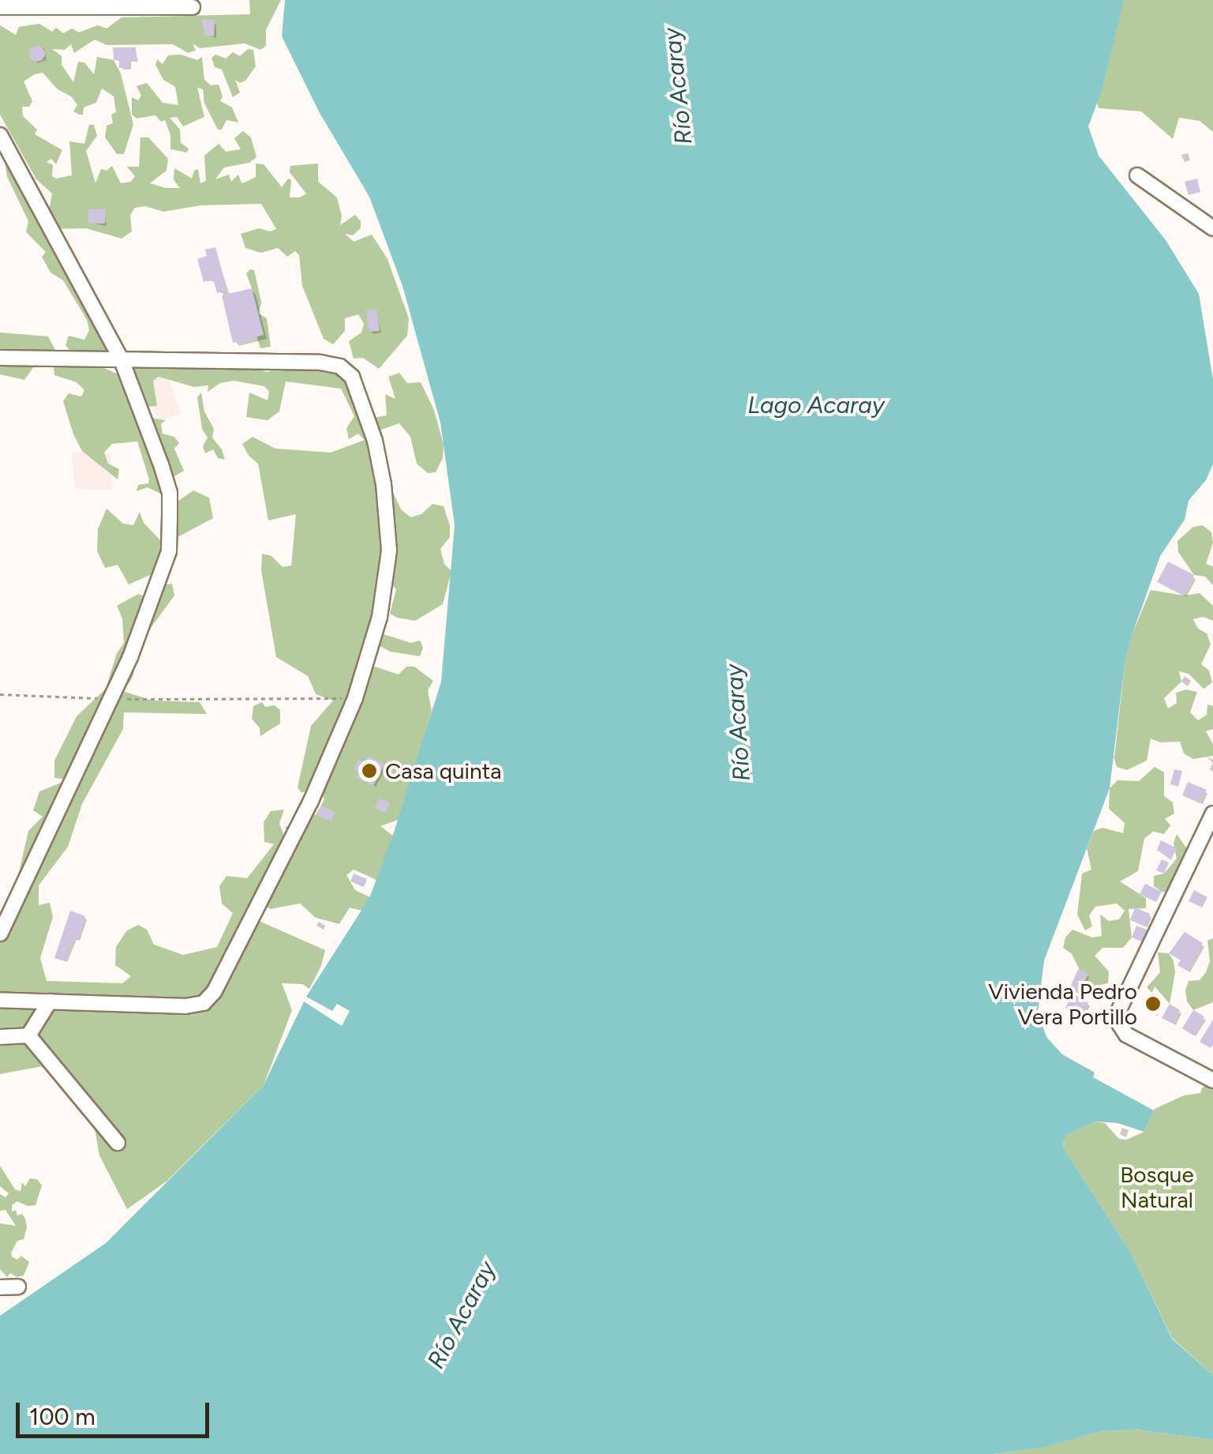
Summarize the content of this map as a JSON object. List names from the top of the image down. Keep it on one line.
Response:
{"water":["Río Acaray","Lago Acaray"],"parks":["Bosque Natural"],"places":["Casa quinta","Vivienda Pedro Vera Portillo"],"scale_bar":"100 m"}
